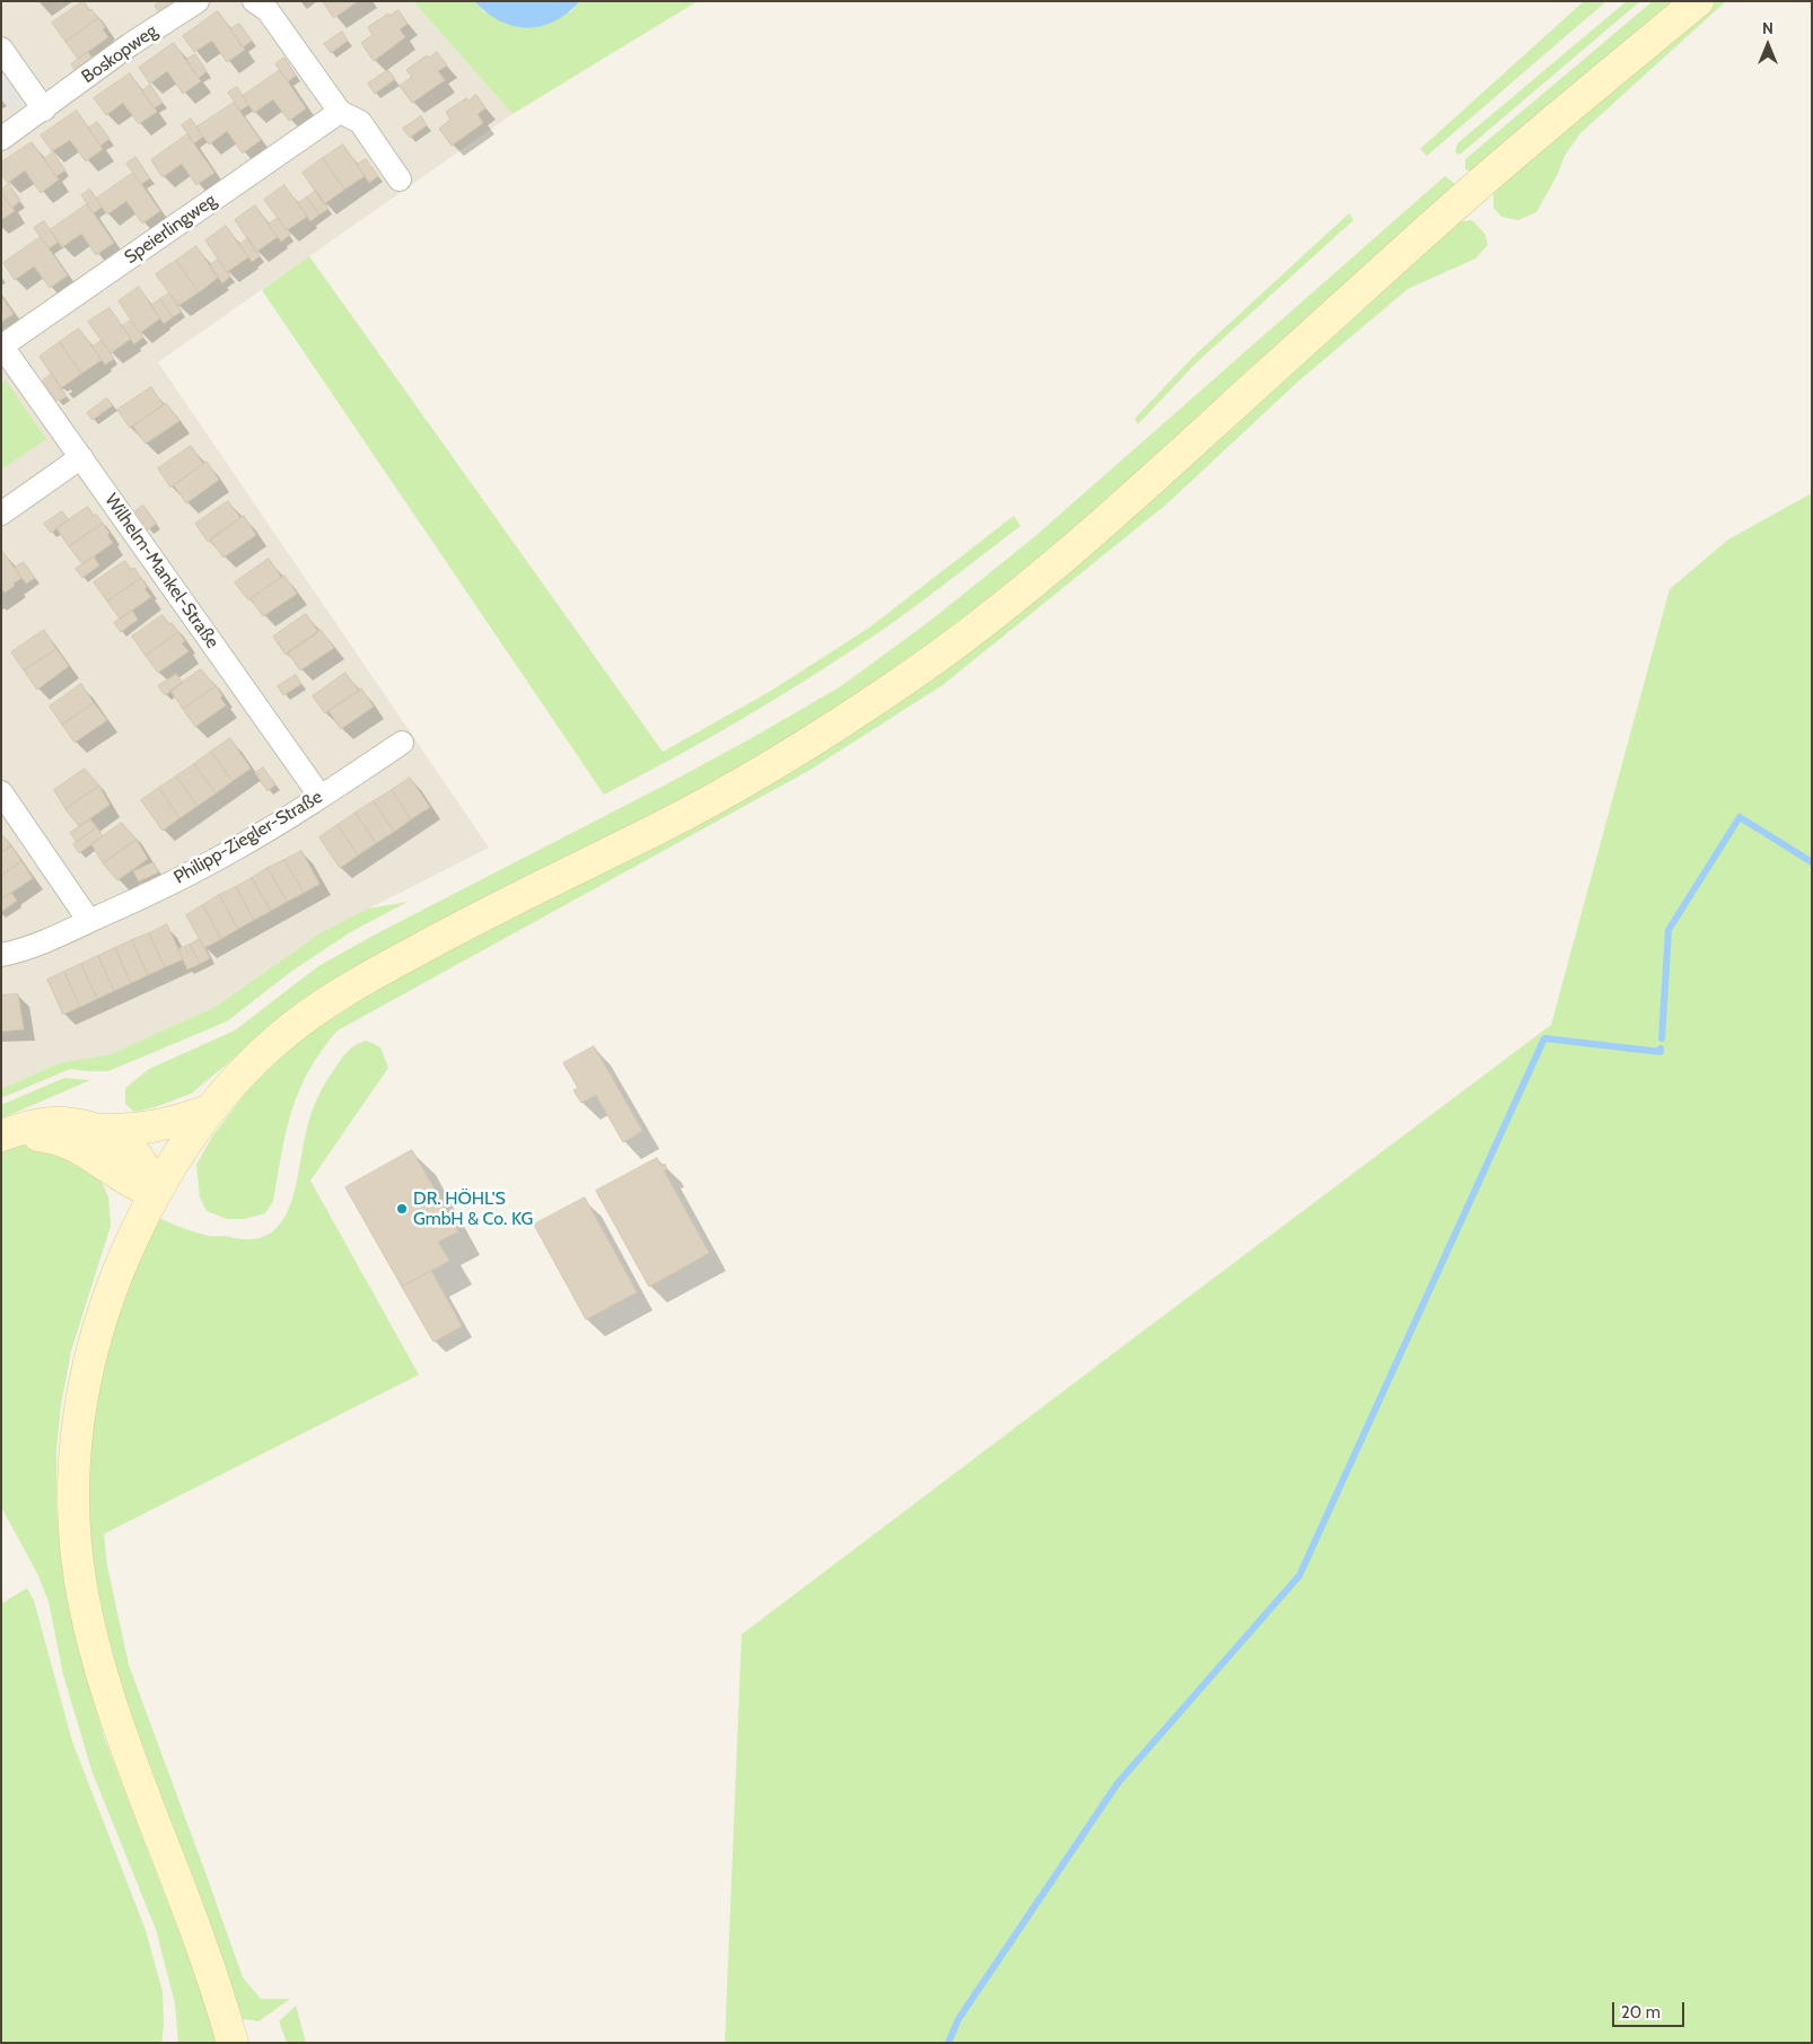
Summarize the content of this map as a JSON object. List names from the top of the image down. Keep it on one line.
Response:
{"streets":{"street":["Boskopweg","Speierlingweg","Wilhelm-Mankel-Straße","Philipp-Ziegler-Straße"]},"crossings":[["Speierlingweg","Wilhelm-Mankel-Straße"],["Wilhelm-Mankel-Straße","Philipp-Ziegler-Straße"]],"places":["DR. HÖHL'S GmbH & Co. KG"],"scale_bar":"20 m","north":"top"}
